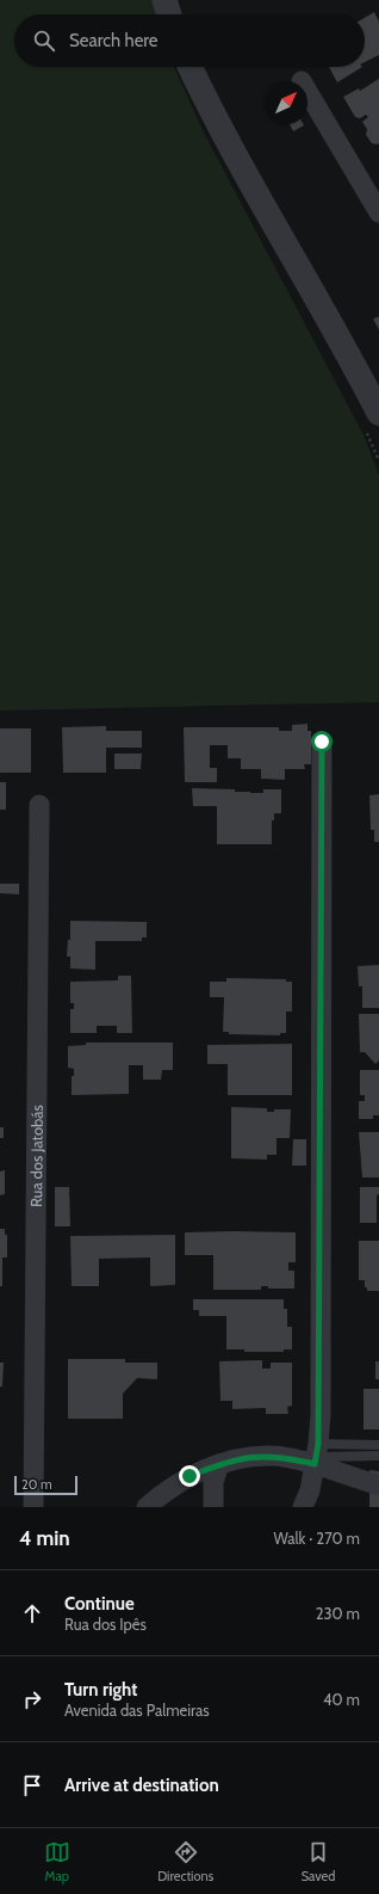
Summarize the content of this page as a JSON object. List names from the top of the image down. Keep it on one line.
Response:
{"streets":{"street":["Rua dos Jatobás"]},"scale_bar":"20 m","north":"top right","page":{"search":"Search here","scale":"20 m","heading":["4 min","Walk · 270 m"],"list":[["Continue","Rua dos Ipês","230 m"],["Turn right","Avenida das Palmeiras","40 m"],"Arrive at destination"],"nav":["Map","Directions","Saved"]}}
